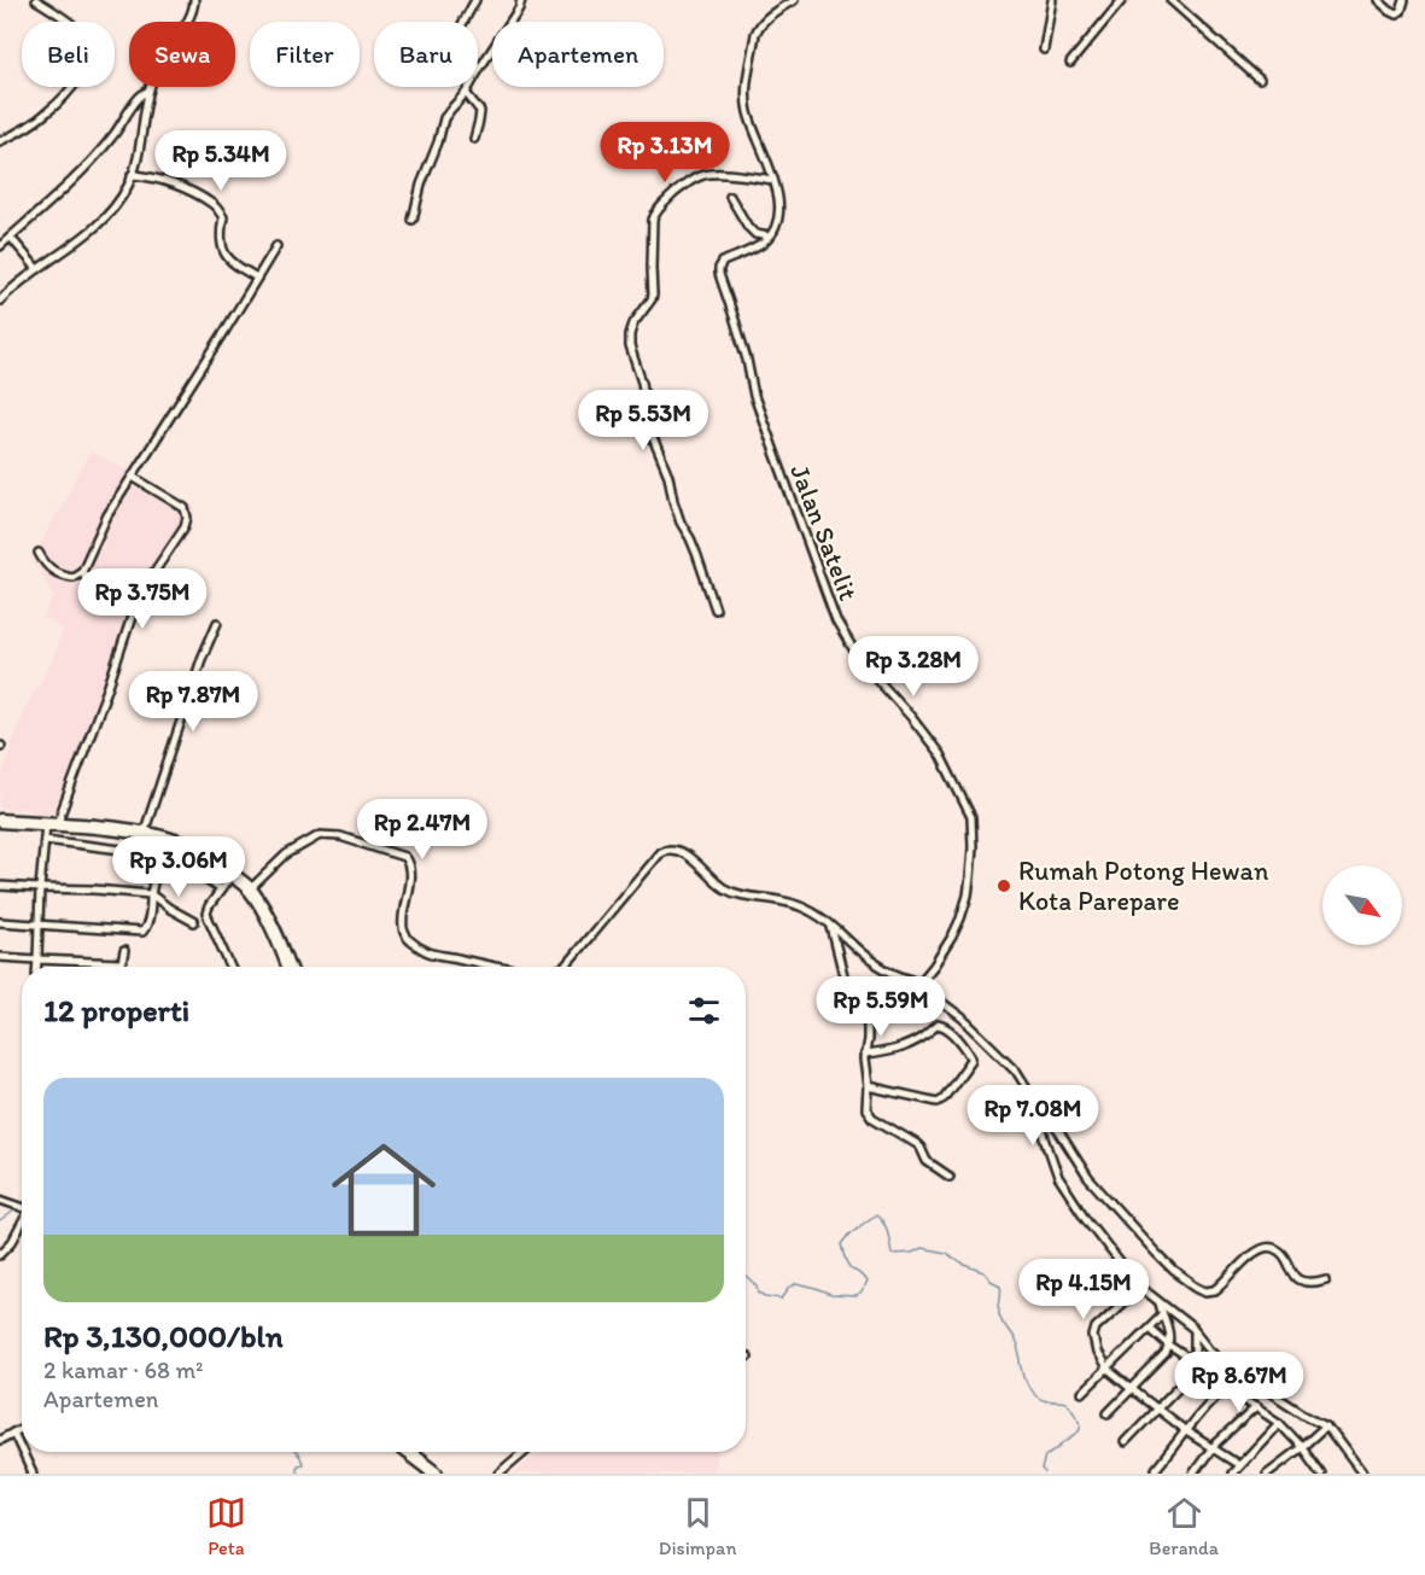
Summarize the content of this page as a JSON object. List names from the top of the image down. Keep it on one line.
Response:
{"streets":{"street":["Jalan Satelit"]},"places":["Rumah Potong Hewan Kota Parepare"],"north":"bottom right","page":{"chip":["Beli","Sewa","Filter","Baru","Apartemen"],"price":["Rp 3.13M","Rp 5.34M","Rp 5.53M","Rp 3.75M","Rp 3.28M","Rp 7.87M","Rp 2.47M","Rp 3.06M","Rp 5.59M","Rp 7.08M","Rp 4.15M","Rp 8.67M"],"heading":"12 properti","list":[{"name":"Rp 3,130,000/bln","note":"2 kamar · 68 m² · Apartemen"}],"tabs":["Peta","Disimpan","Beranda"]}}
